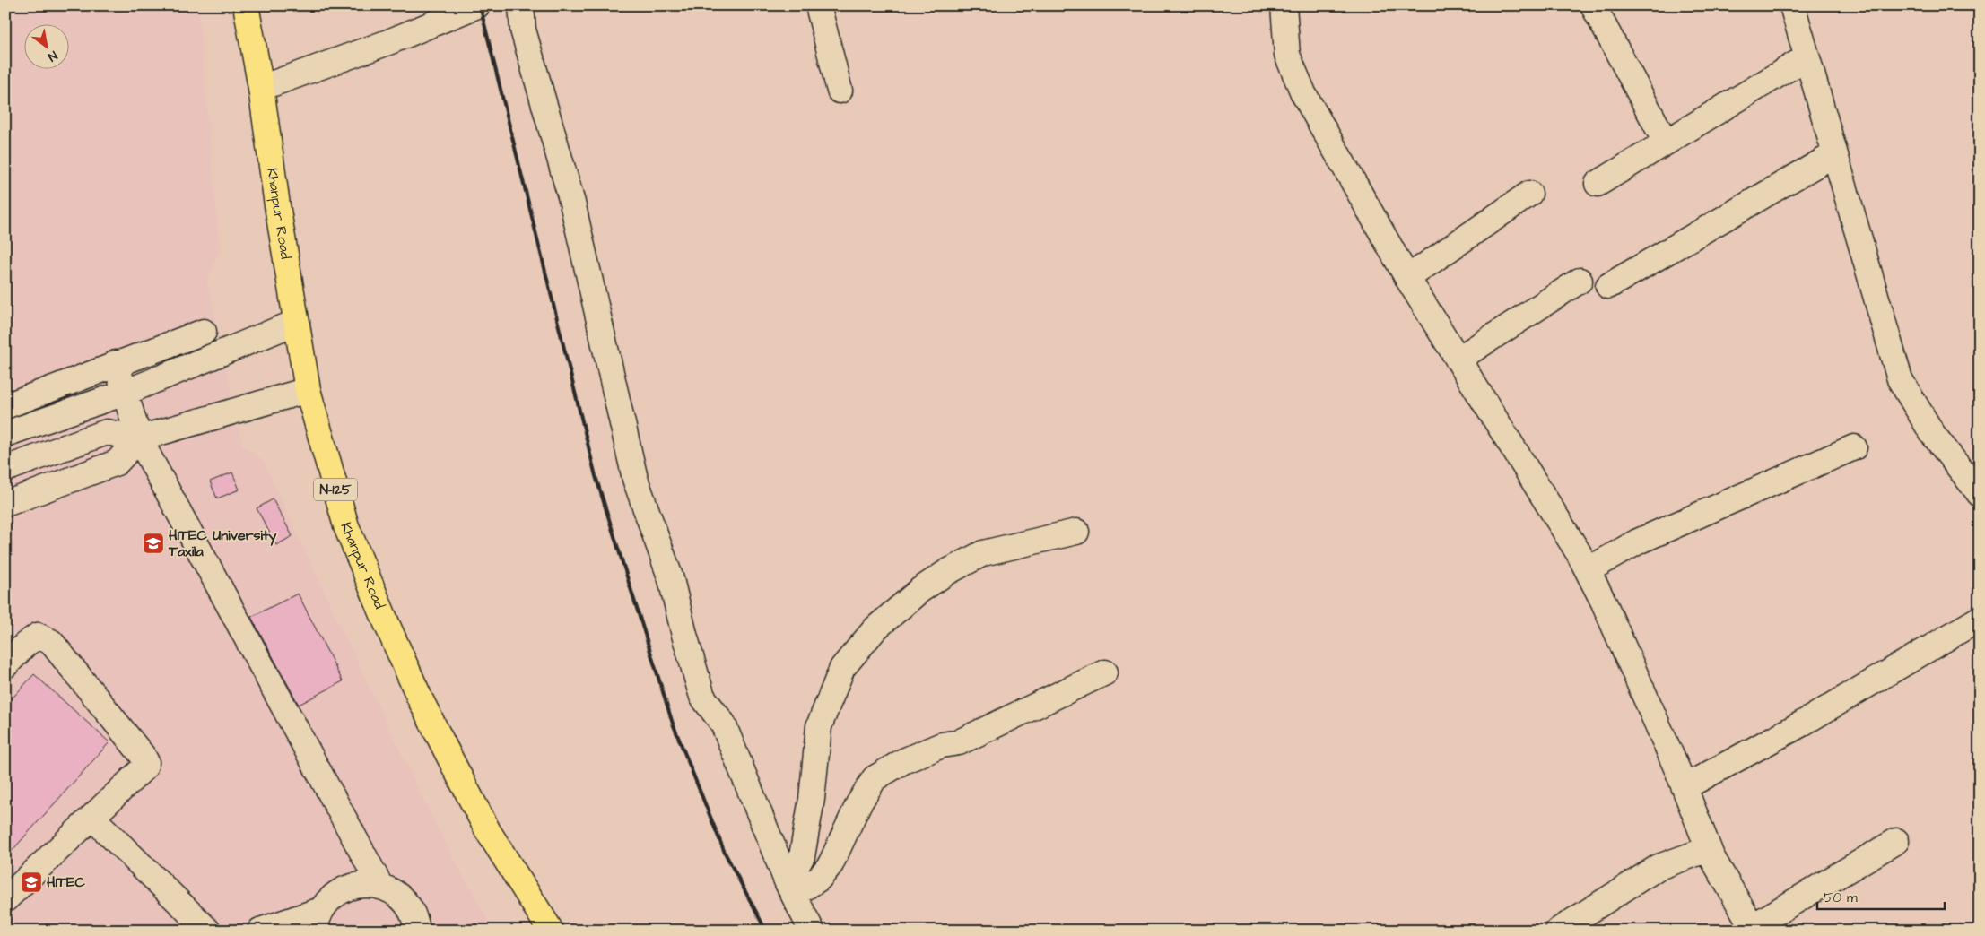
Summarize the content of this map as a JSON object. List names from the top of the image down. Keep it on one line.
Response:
{"streets":{"highway":["Khanpur Road","N-125"]},"places":{"school or university":["HITEC University Taxila","HITEC"]},"scale_bar":"50 m","north":"bottom right"}
